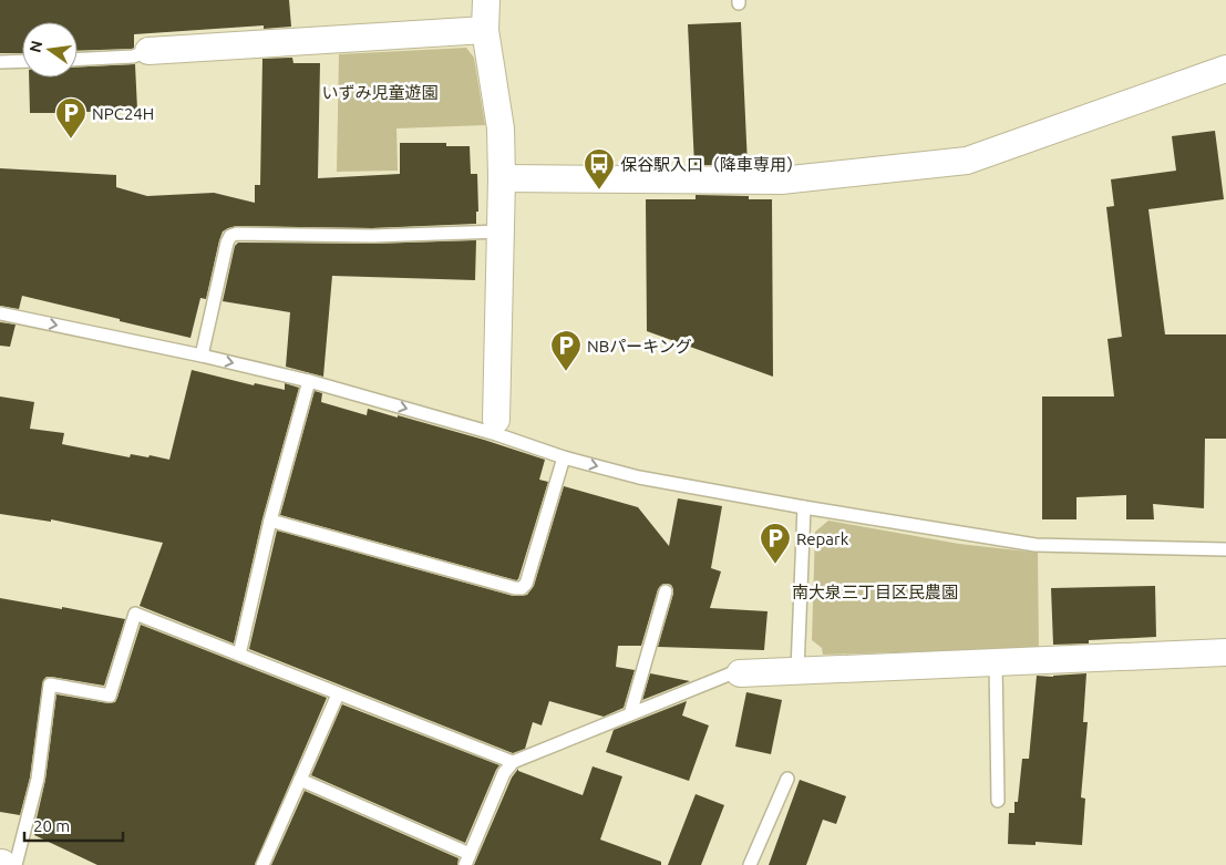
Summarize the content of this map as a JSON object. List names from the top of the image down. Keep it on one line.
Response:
{"parks":["いずみ児童遊園","南大泉三丁目区民農園"],"places":{"parking":["NPC24H","NBパーキング","Repark"],"bus stop":["保谷駅入口（降車専用）"]},"scale_bar":"20 m","north":"left"}
